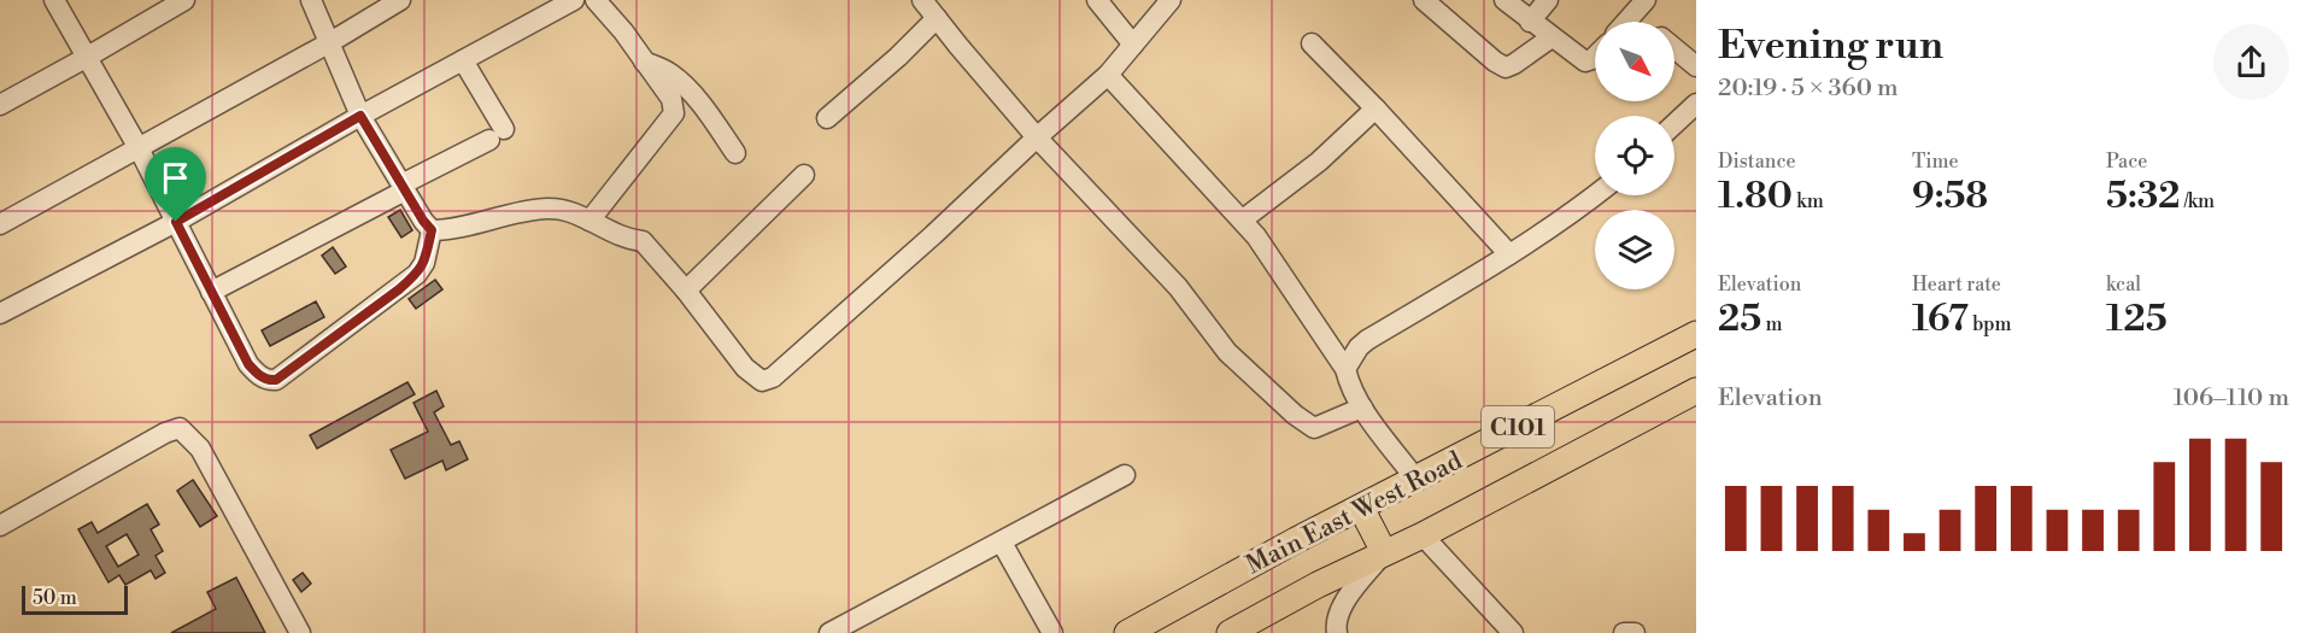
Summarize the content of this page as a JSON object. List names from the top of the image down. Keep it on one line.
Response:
{"streets":{"main road":["C101","Main East West Road"]},"scale_bar":"50 m","north":"bottom right","page":{"heading":["Evening run","20:19 · 5 × 360 m"],"stats":[["Distance","1.80 km"],["Time","9:58"],["Pace","5:32 /km"],["Elevation","25 m"],["Heart rate","167 bpm"],["kcal","125"]],"chart":["Elevation","106–110 m"],"scale":"50 m"}}
